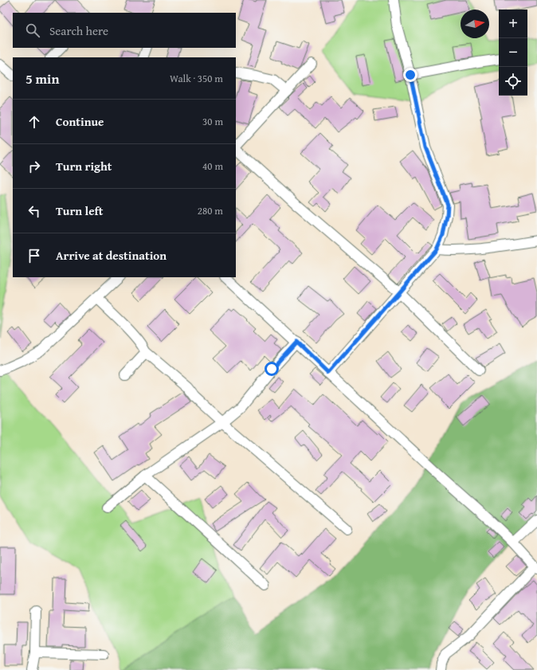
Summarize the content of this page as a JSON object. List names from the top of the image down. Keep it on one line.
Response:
{"north":"right","page":{"map_buttons":["+","−"],"search":"Search here","heading":["5 min","Walk · 350 m"],"list":[["Continue","30 m"],["Turn right","40 m"],["Turn left","280 m"],"Arrive at destination"]}}
